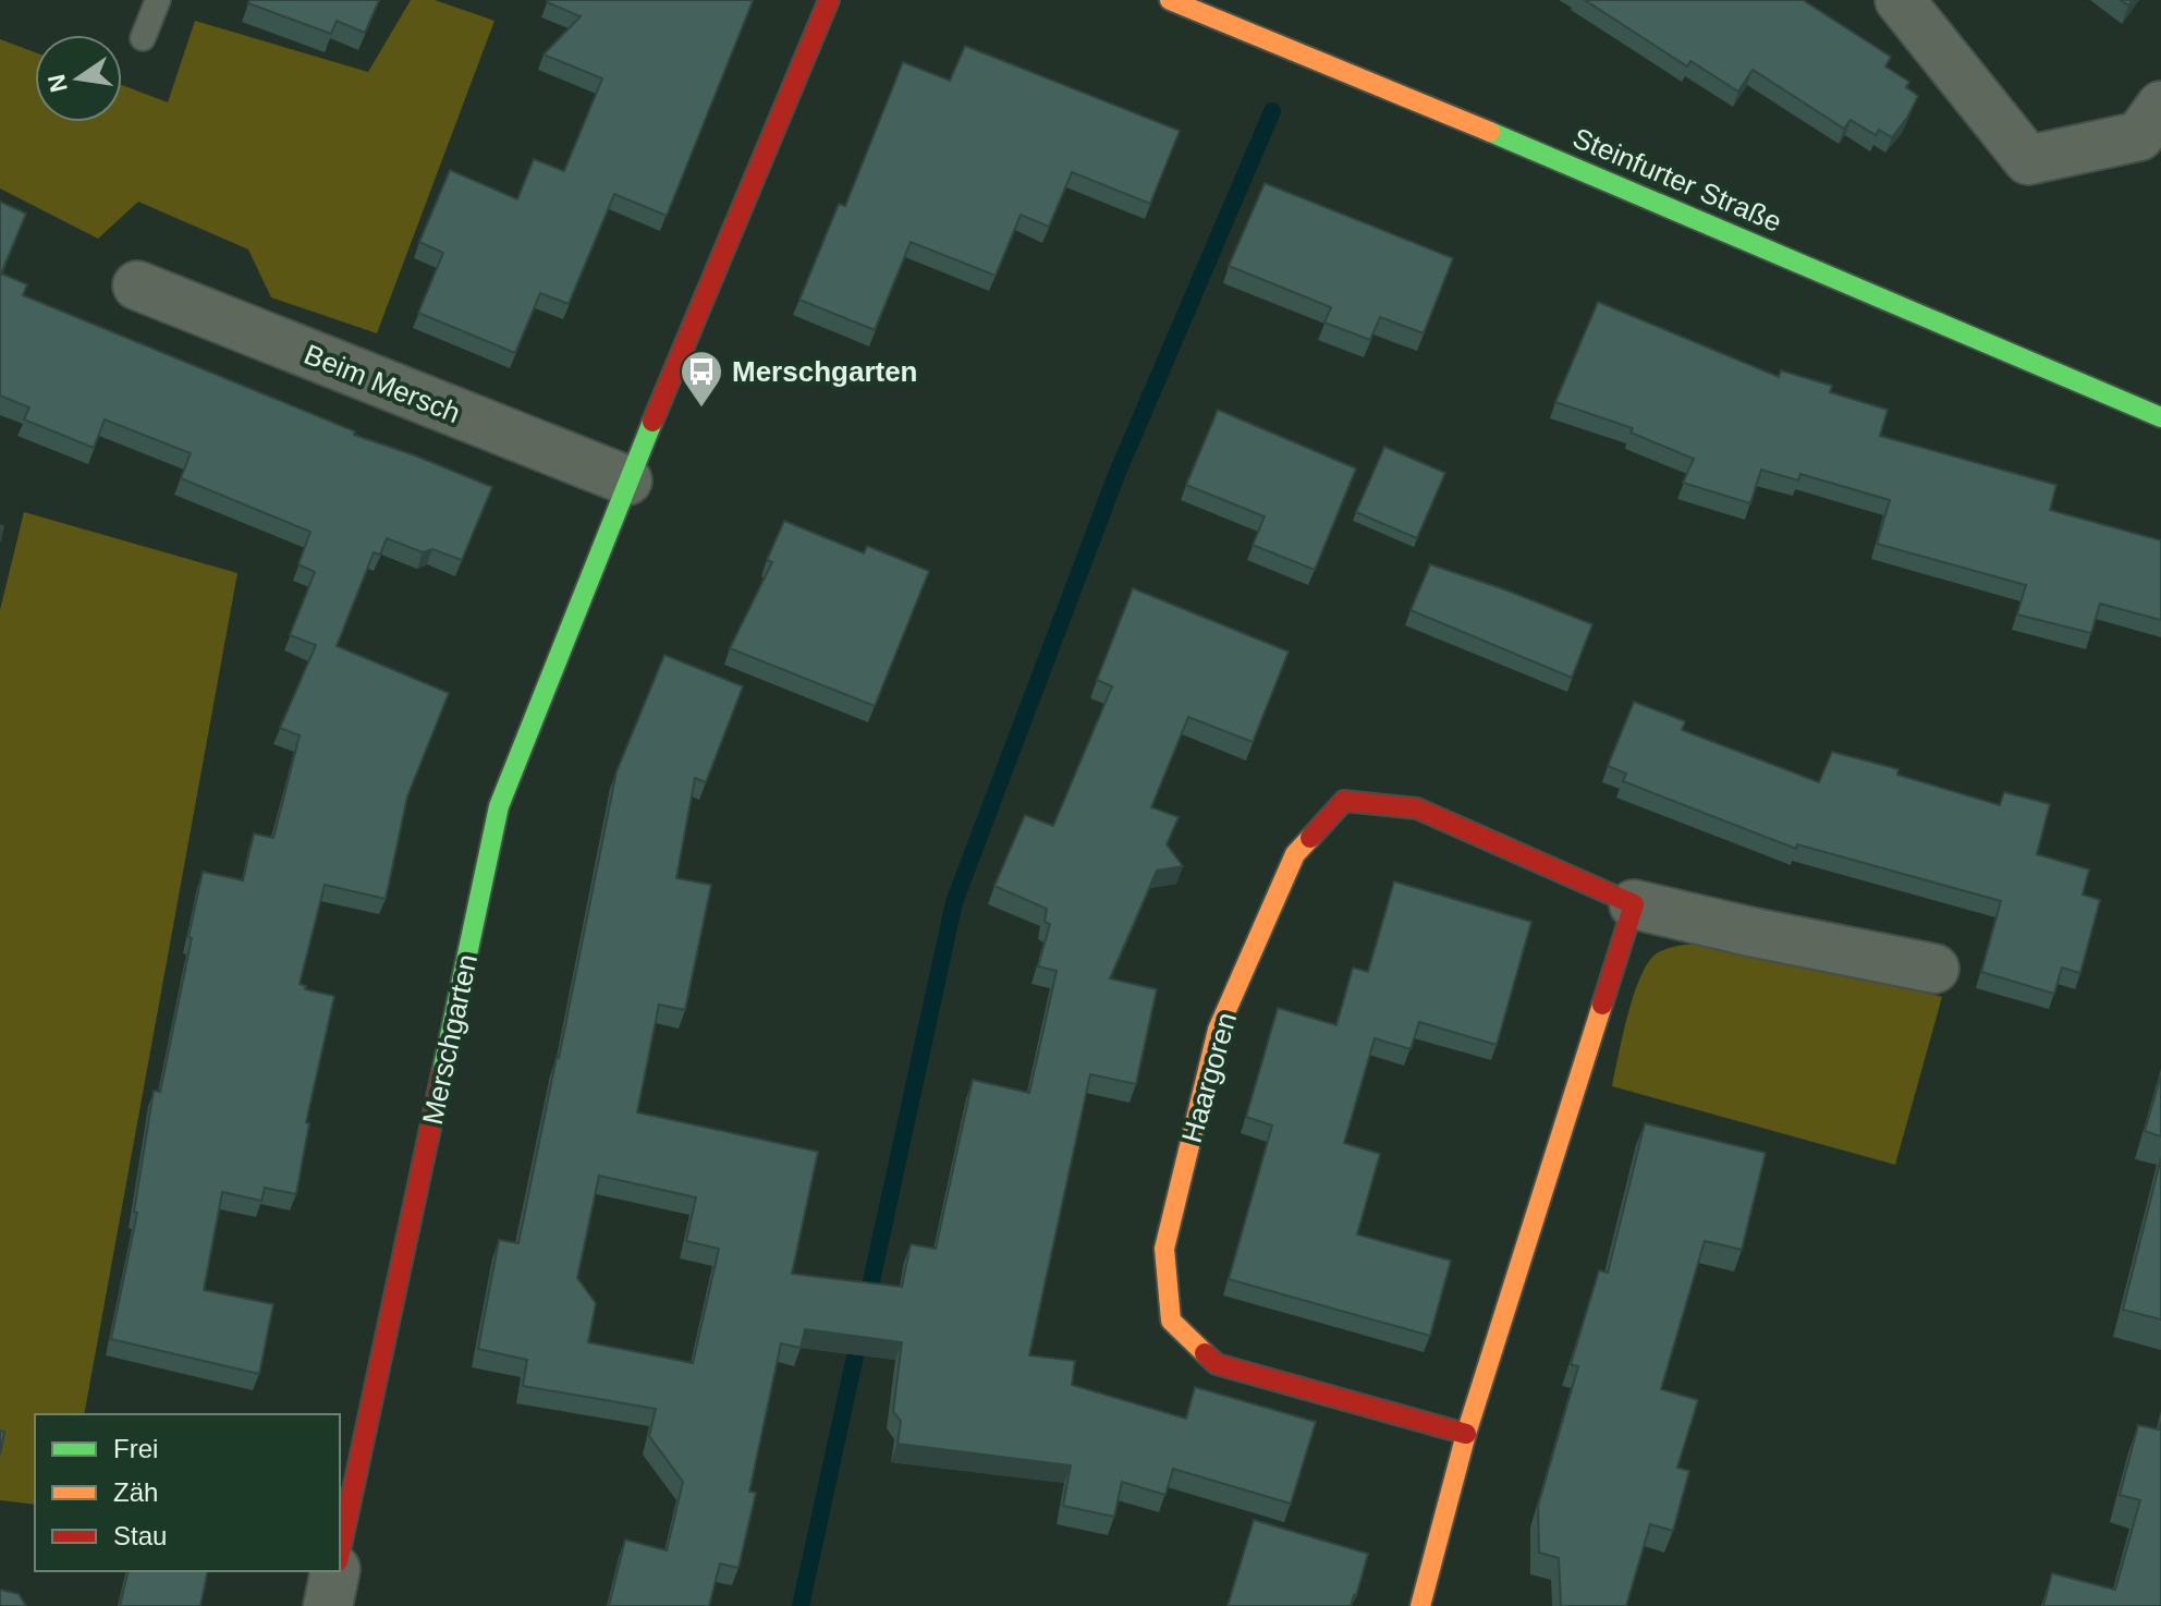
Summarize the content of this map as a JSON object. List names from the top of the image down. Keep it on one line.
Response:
{"streets":{"street":["Steinfurter Straße","Beim Mersch","Merschgarten","Haargoren"]},"crossings":[["Beim Mersch","Merschgarten"]],"places":{"bus stop":["Merschgarten"]},"legend":["Frei","Zäh","Stau"],"north":"left"}
